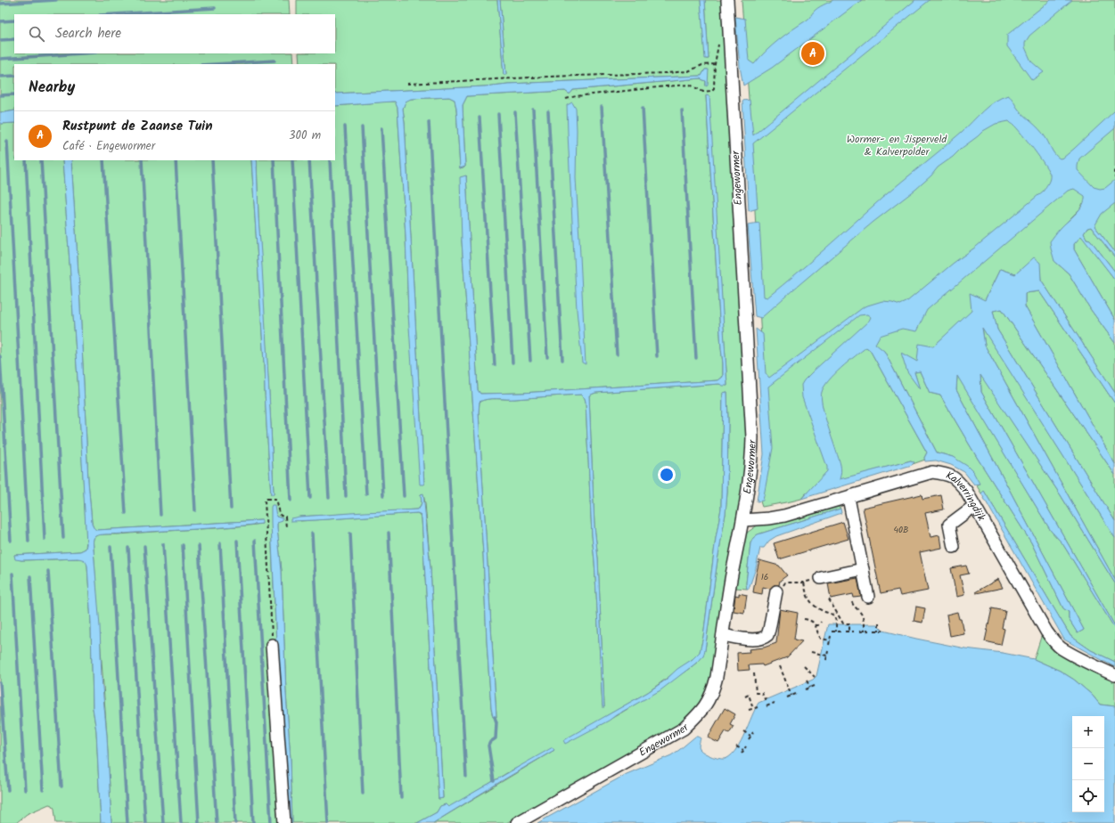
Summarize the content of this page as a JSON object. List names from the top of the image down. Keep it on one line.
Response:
{"streets":{"street":["Engewormer","Kalverringdijk"]},"crossings":[["Engewormer","Kalverringdijk"]],"parks":["Wormer- en Jisperveld & Kalverpolder"],"house_numbers":["40B","16"],"page":{"search":"Search here","pins":"A","heading":"Nearby","list":[{"mark":"A","name":"Rustpunt de Zaanse Tuin","note":"Café · Engewormer","value":"300 m"}],"map_buttons":["+","−"]}}
